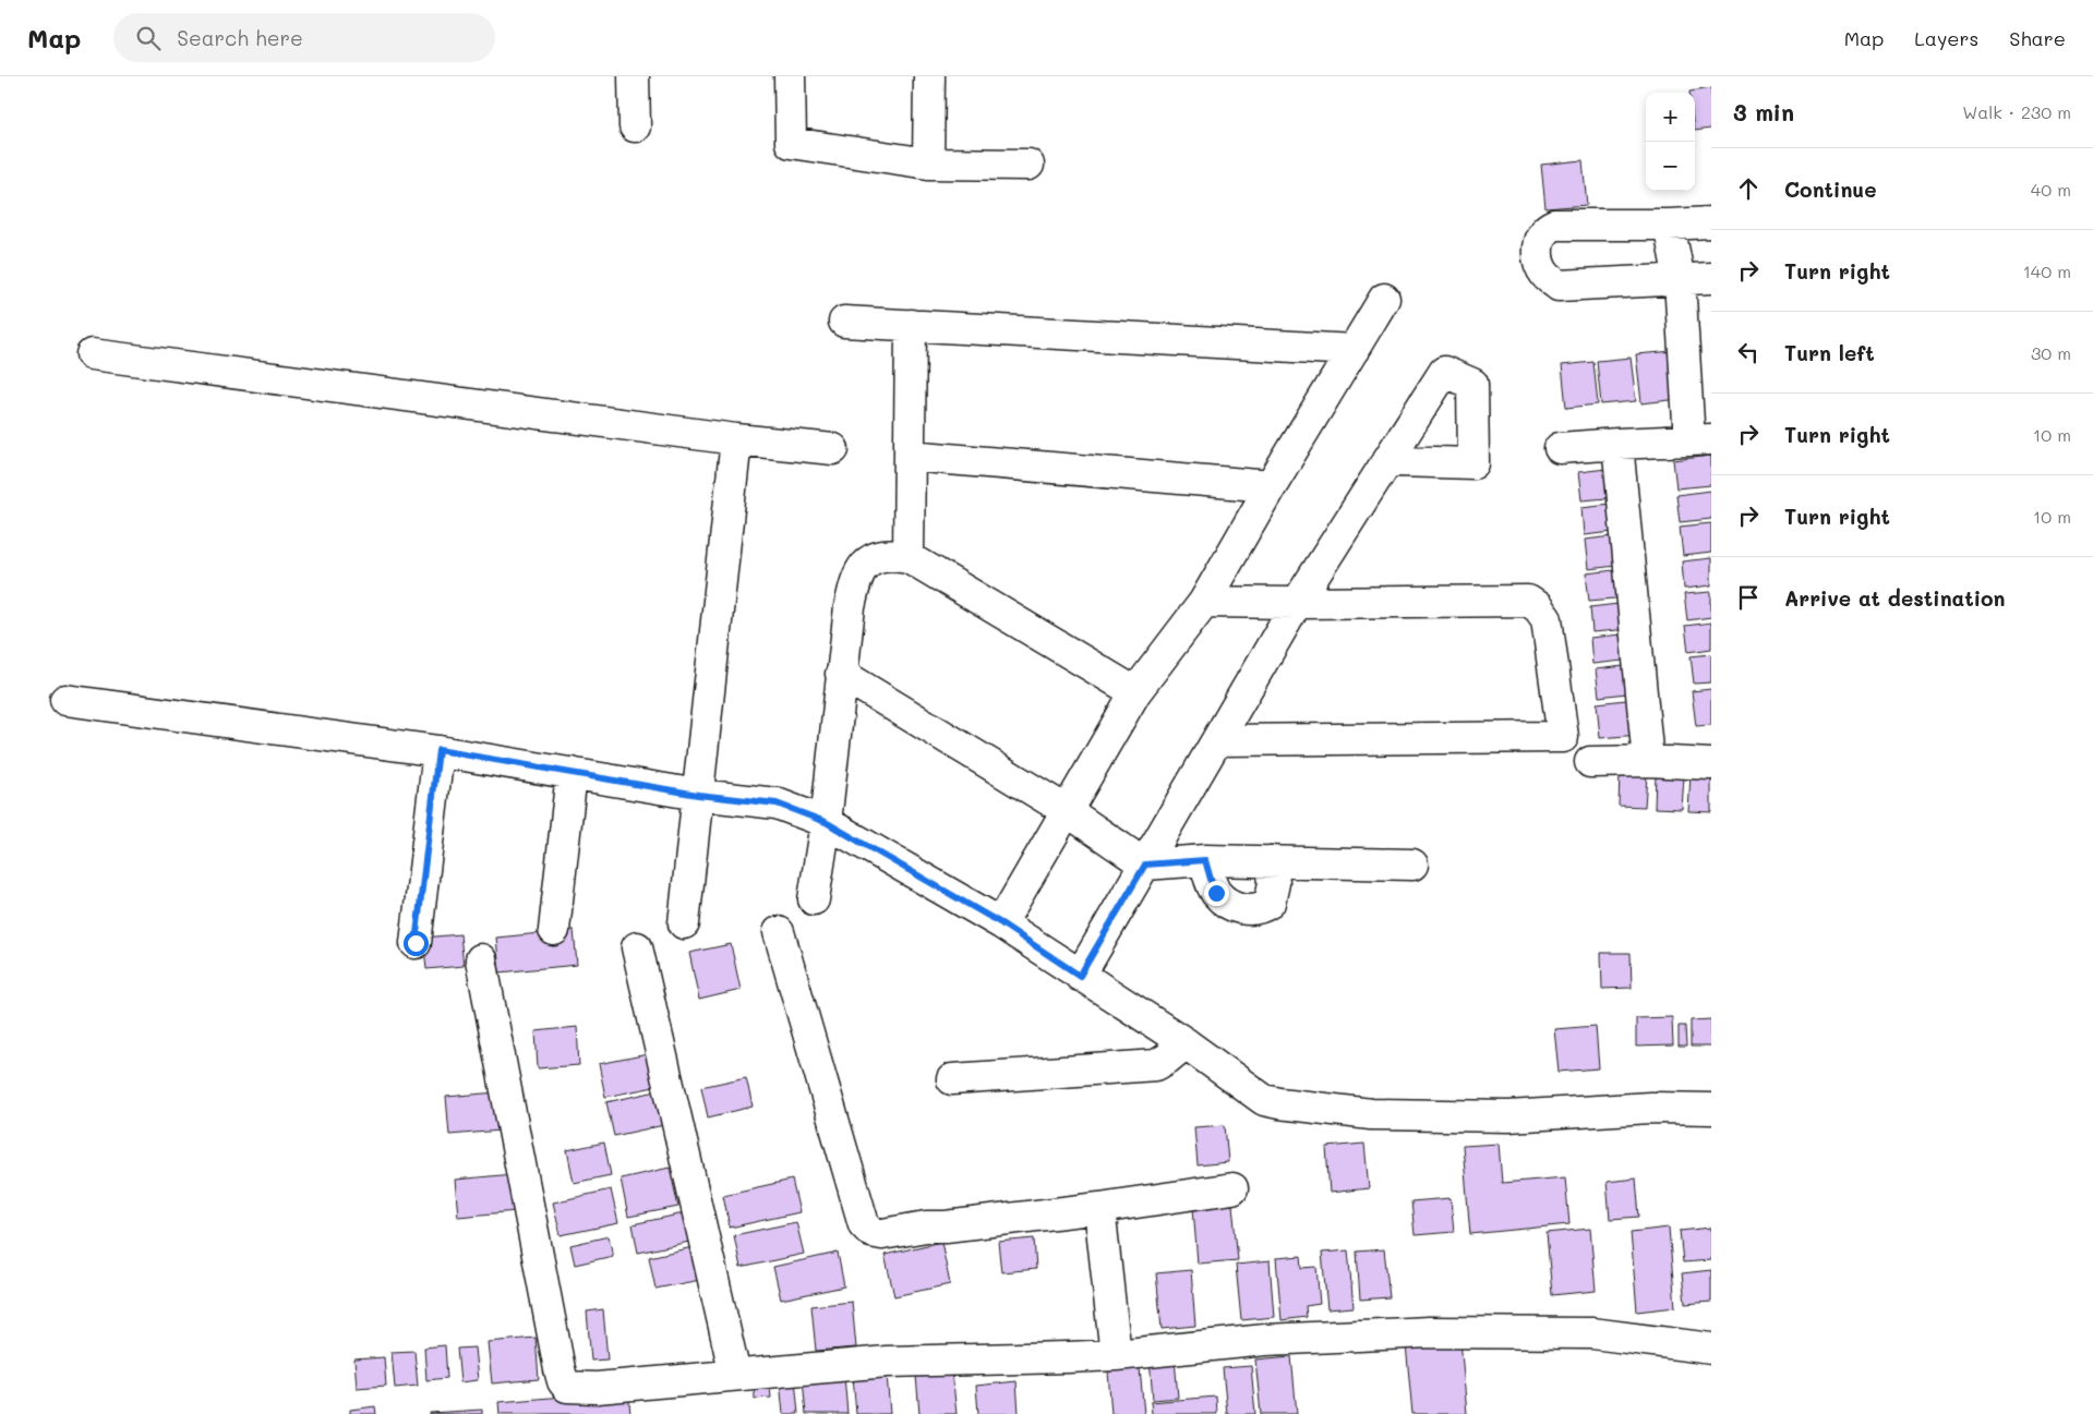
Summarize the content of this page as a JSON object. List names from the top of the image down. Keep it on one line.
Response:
{"page":{"header":"Map","search":"Search here","nav":["Map","Layers","Share"],"heading":["3 min","Walk · 230 m"],"map_buttons":["+","−"],"list":[["Continue","40 m"],["Turn right","140 m"],["Turn left","30 m"],["Turn right","10 m"],["Turn right","10 m"],"Arrive at destination"]}}
